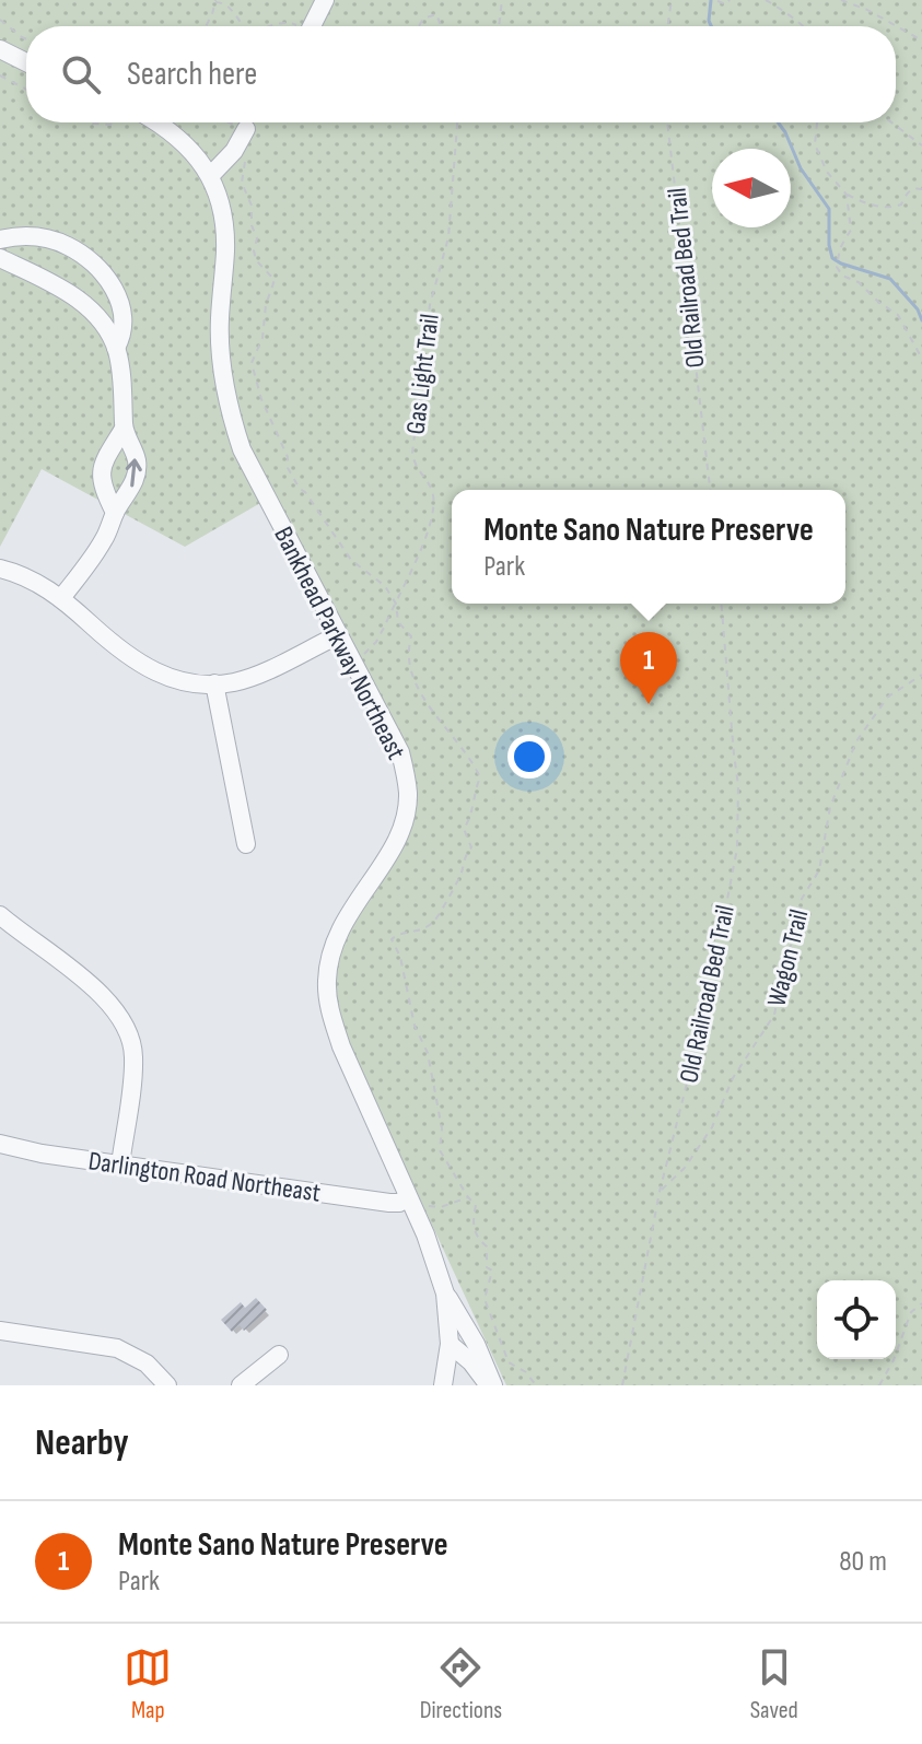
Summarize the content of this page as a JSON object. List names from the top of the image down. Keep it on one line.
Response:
{"streets":{"street":["Bankhead Parkway Northeast","Darlington Road Northeast"],"path":["Old Railroad Bed Trail","Gas Light Trail","Wagon Trail"]},"crossings":[["Old Railroad Bed Trail","Wagon Trail"],["Gas Light Trail","Bankhead Parkway Northeast"],["Bankhead Parkway Northeast","Darlington Road Northeast"]],"north":"left","page":{"search":"Search here","popup":["Monte Sano Nature Preserve","Park"],"pins":"1","heading":"Nearby","list":[{"mark":"1","name":"Monte Sano Nature Preserve","note":"Park","value":"80 m"}],"nav":["Map","Directions","Saved"]}}
